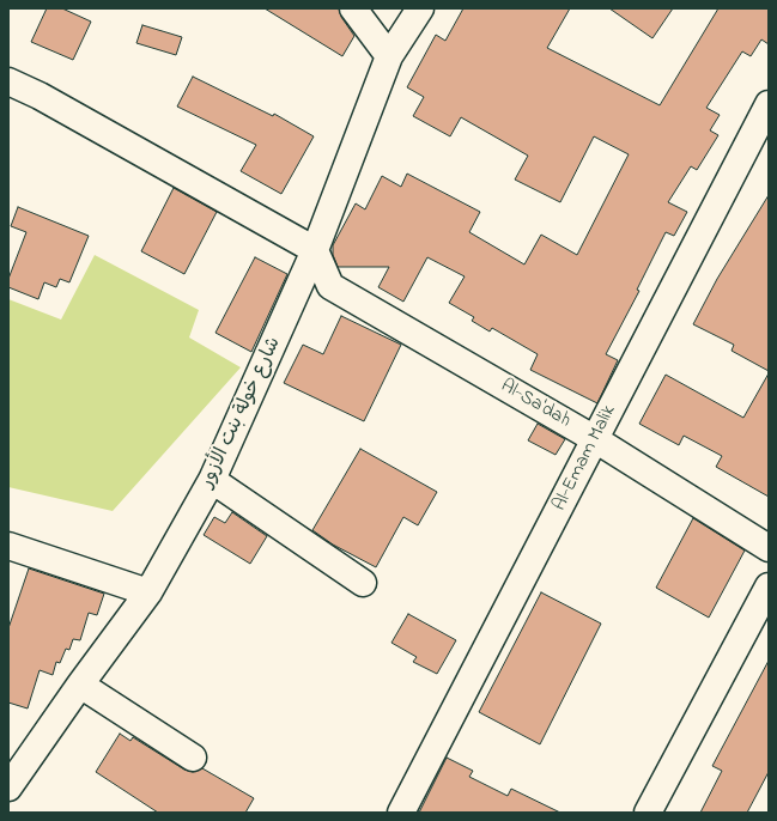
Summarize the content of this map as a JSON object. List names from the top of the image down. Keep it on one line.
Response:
{"streets":{"street":["Al-Sa'dah","شارع خولة بنت الأزور","Al-Emam Malik"]},"crossings":[["Al-Sa'dah","شارع خولة بنت الأزور"],["Al-Sa'dah","Al-Emam Malik"]]}
